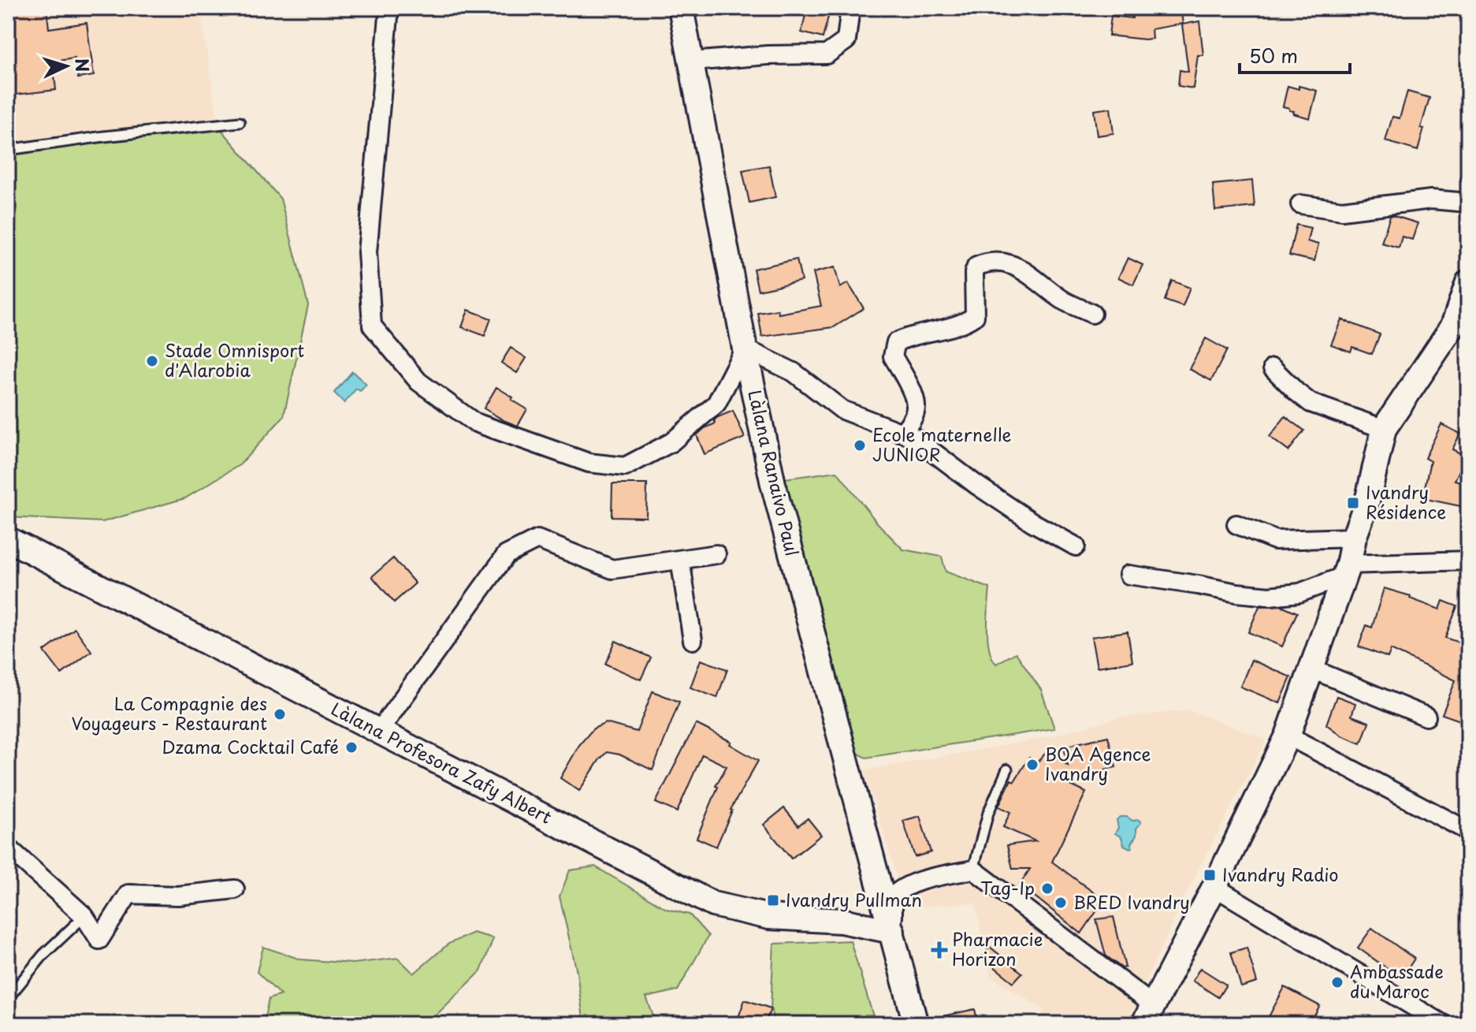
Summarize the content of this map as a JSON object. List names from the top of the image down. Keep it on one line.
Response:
{"streets":{"street":["Làlana Ranaivo Paul","Làlana Profesora Zafy Albert"]},"crossings":[["Làlana Ranaivo Paul","Làlana Profesora Zafy Albert"]],"places":{"other":["Stade Omnisport d'Alarobia","Ecole maternelle JUNIOR","La Compagnie des Voyageurs - Restaurant","Dzama Cocktail Café","BOA Agence Ivandry","Tag-Ip","BRED Ivandry","Ambassade du Maroc"],"transit":["Ivandry Résidence","Ivandry Radio","Ivandry Pullman"],"health":["Pharmacie Horizon"]},"scale_bar":"50 m","north":"right"}
